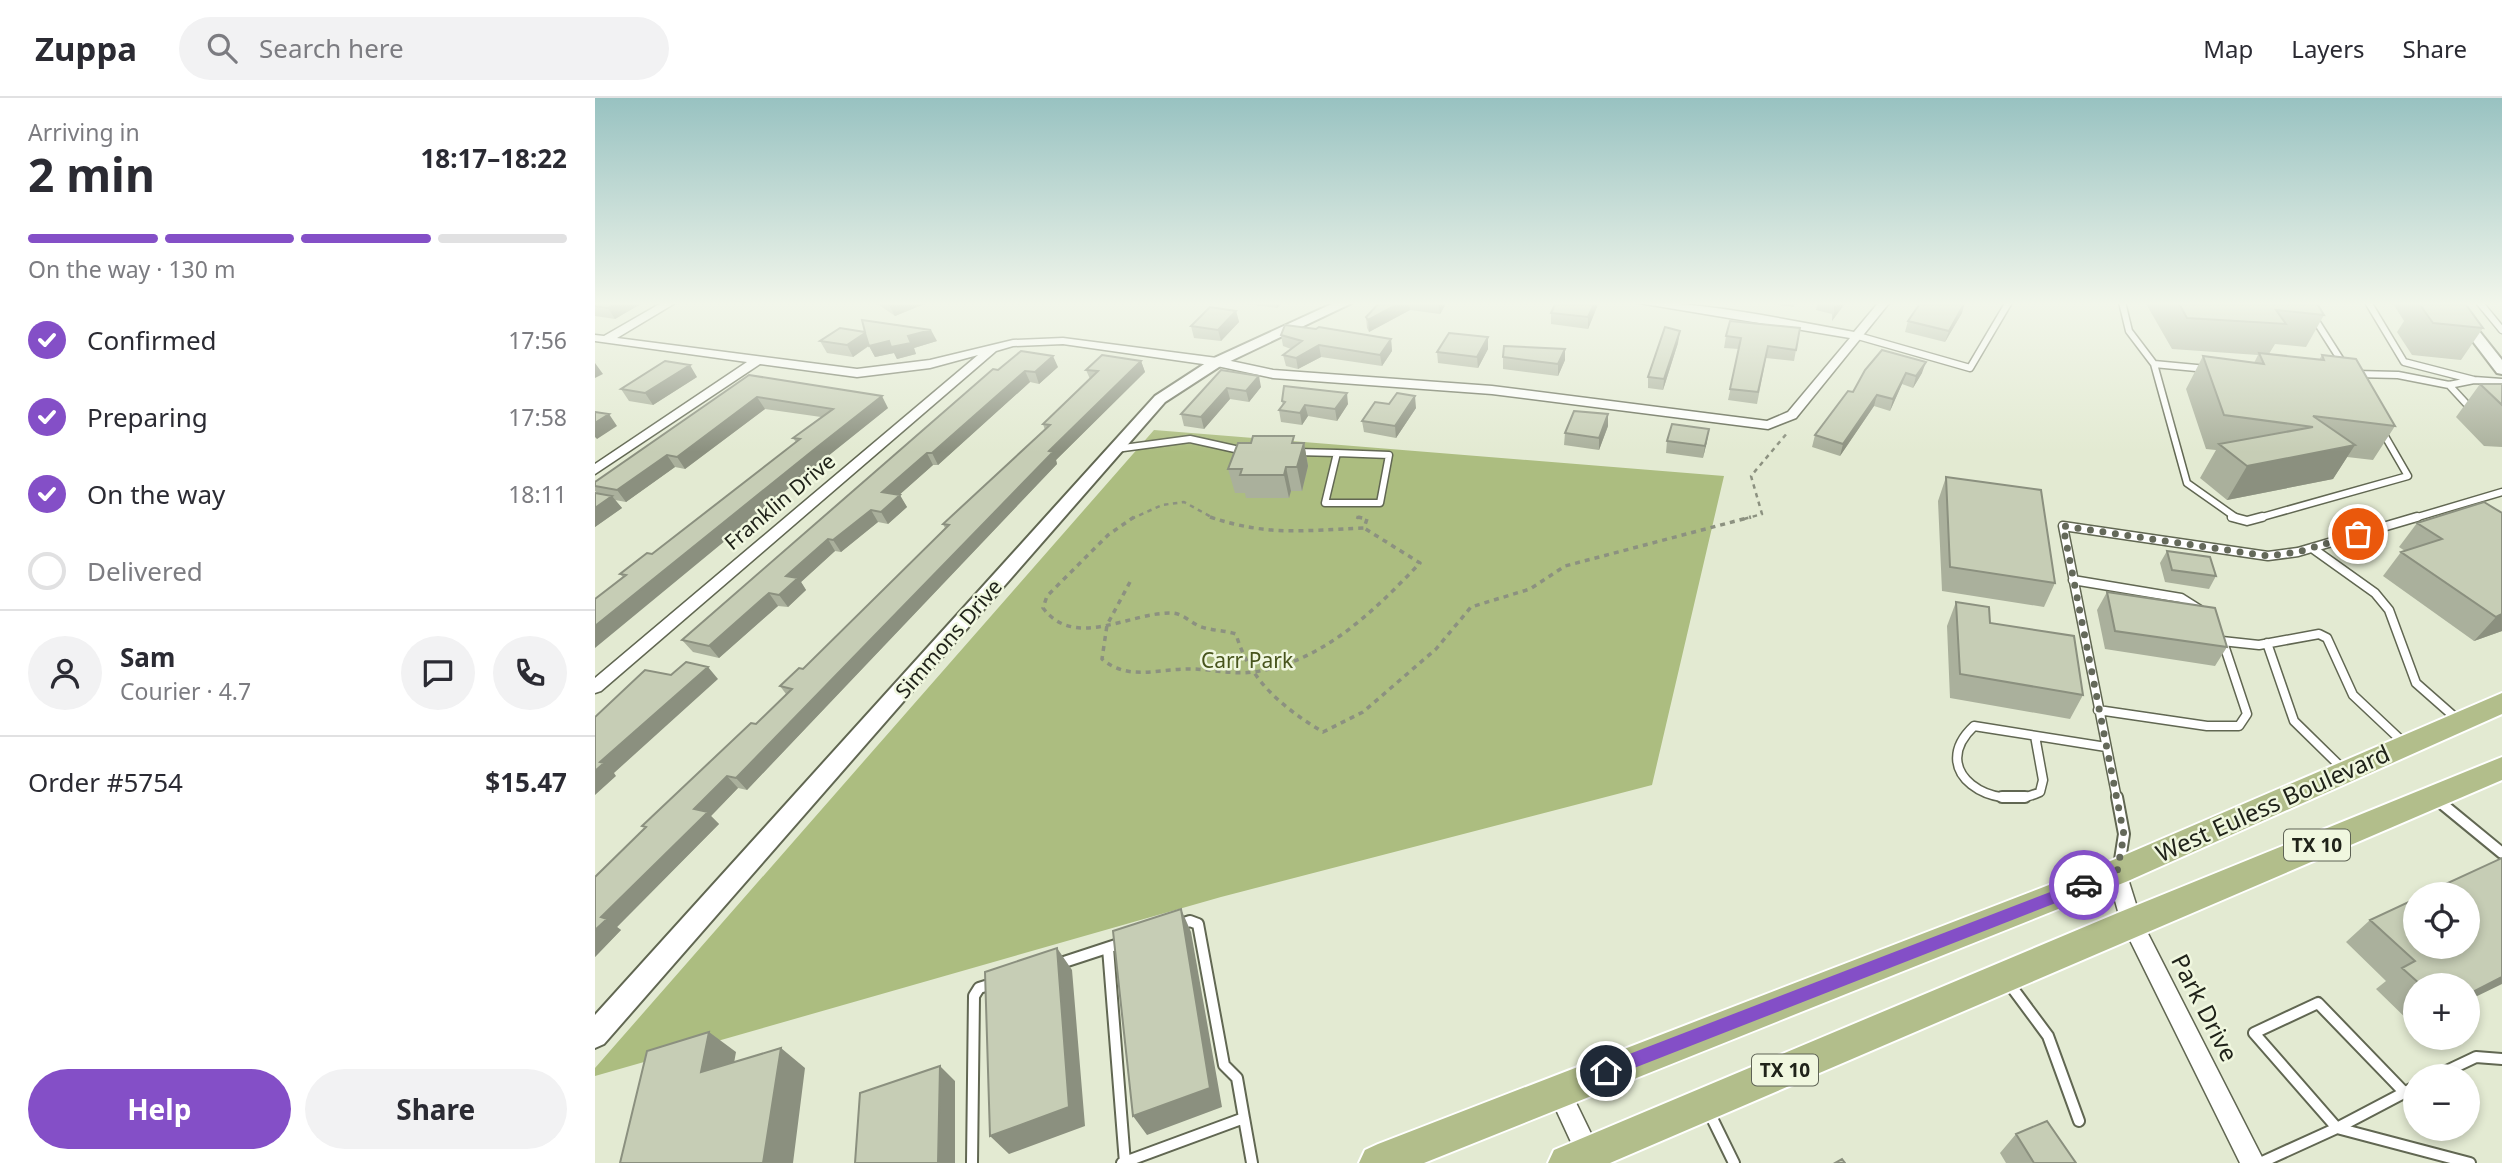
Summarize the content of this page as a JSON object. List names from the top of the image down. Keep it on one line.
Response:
{"streets":{"main road":["West Euless Boulevard","TX 10"],"street":["Franklin Drive","Simmons Drive","Park Drive"]},"crossings":[["West Euless Boulevard","Park Drive"],["TX 10","Park Drive"]],"parks":["Carr Park"],"page":{"header":"Zuppa","search":"Search here","nav":["Map","Layers","Share"],"heading":["2 min","Arriving in","18:17–18:22"],"panel":["Sam","Courier · 4.7","Order #5754","$15.47"],"bar":"On the way · 130 m","list":[["Confirmed","17:56"],["Preparing","17:58"],["On the way","18:11"],"Delivered"],"map_buttons":["+","−"],"buttons":["Help","Share"]}}
